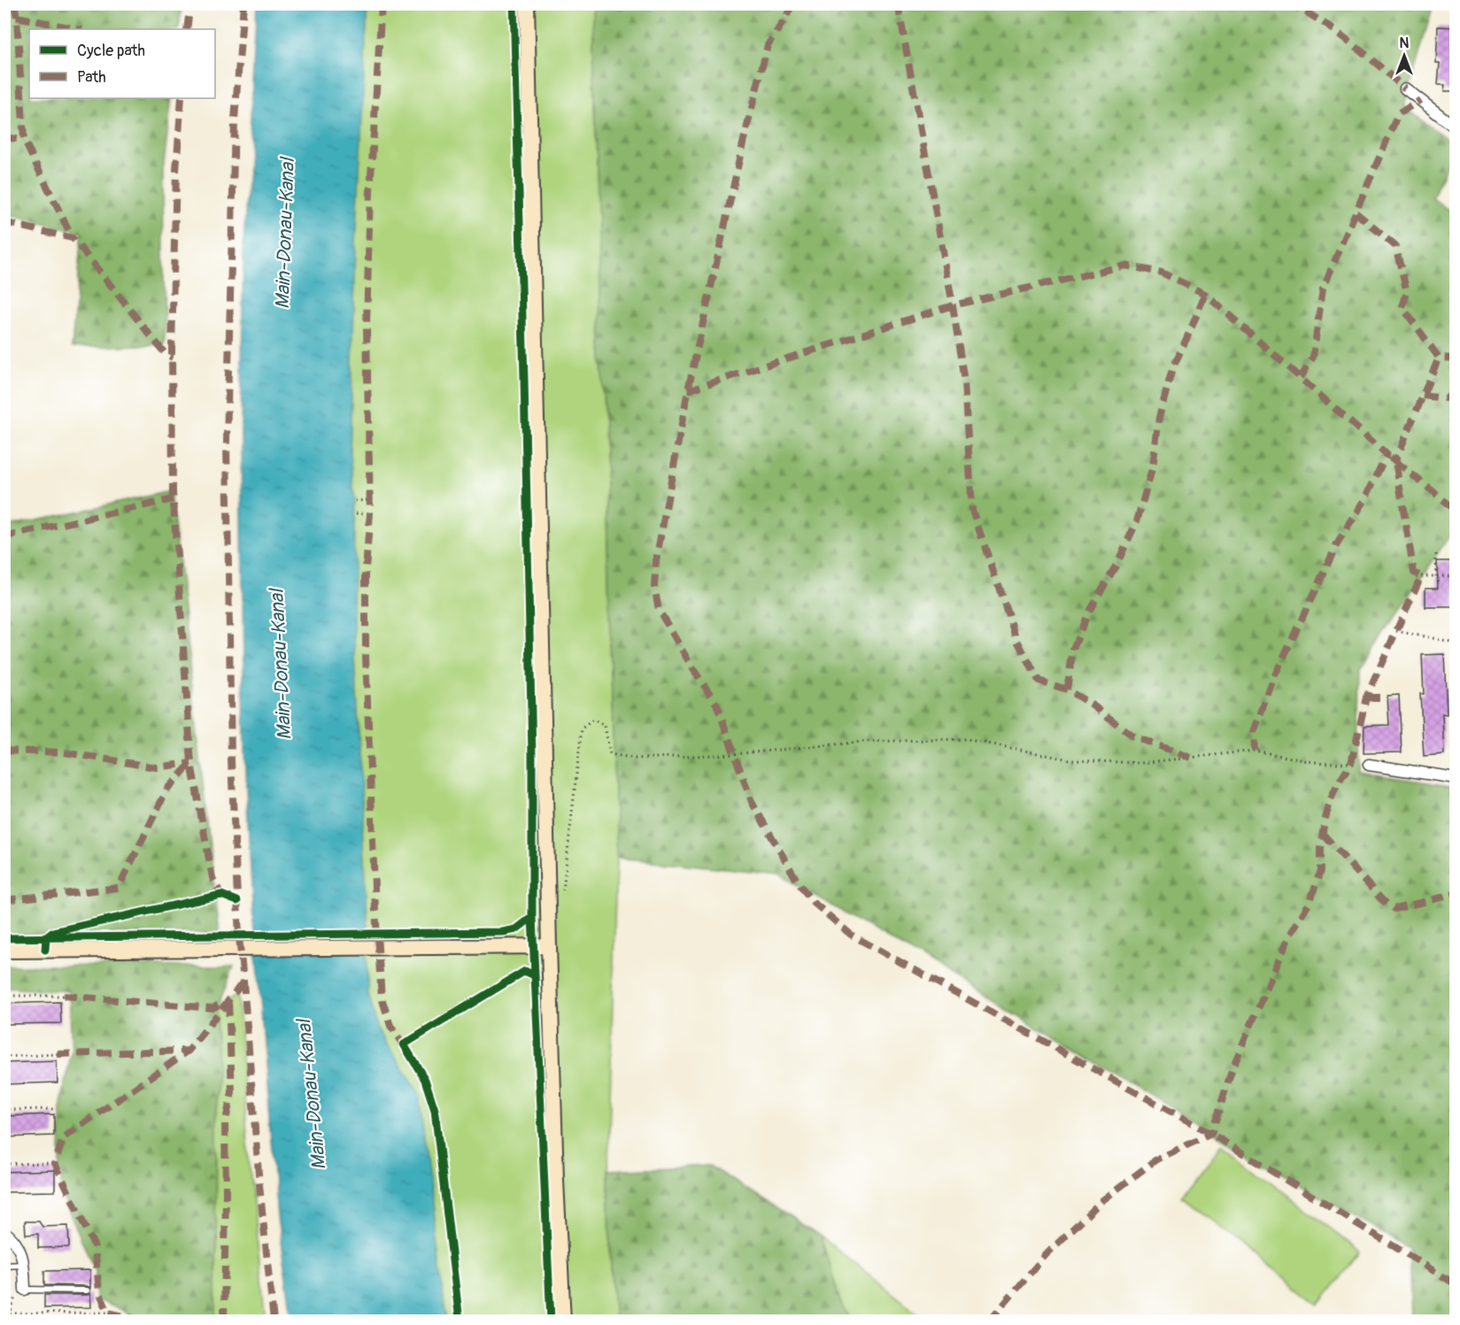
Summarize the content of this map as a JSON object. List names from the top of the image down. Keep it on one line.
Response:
{"water":["Main-Donau-Kanal"],"legend":["Cycle path","Path"],"north":"top"}
